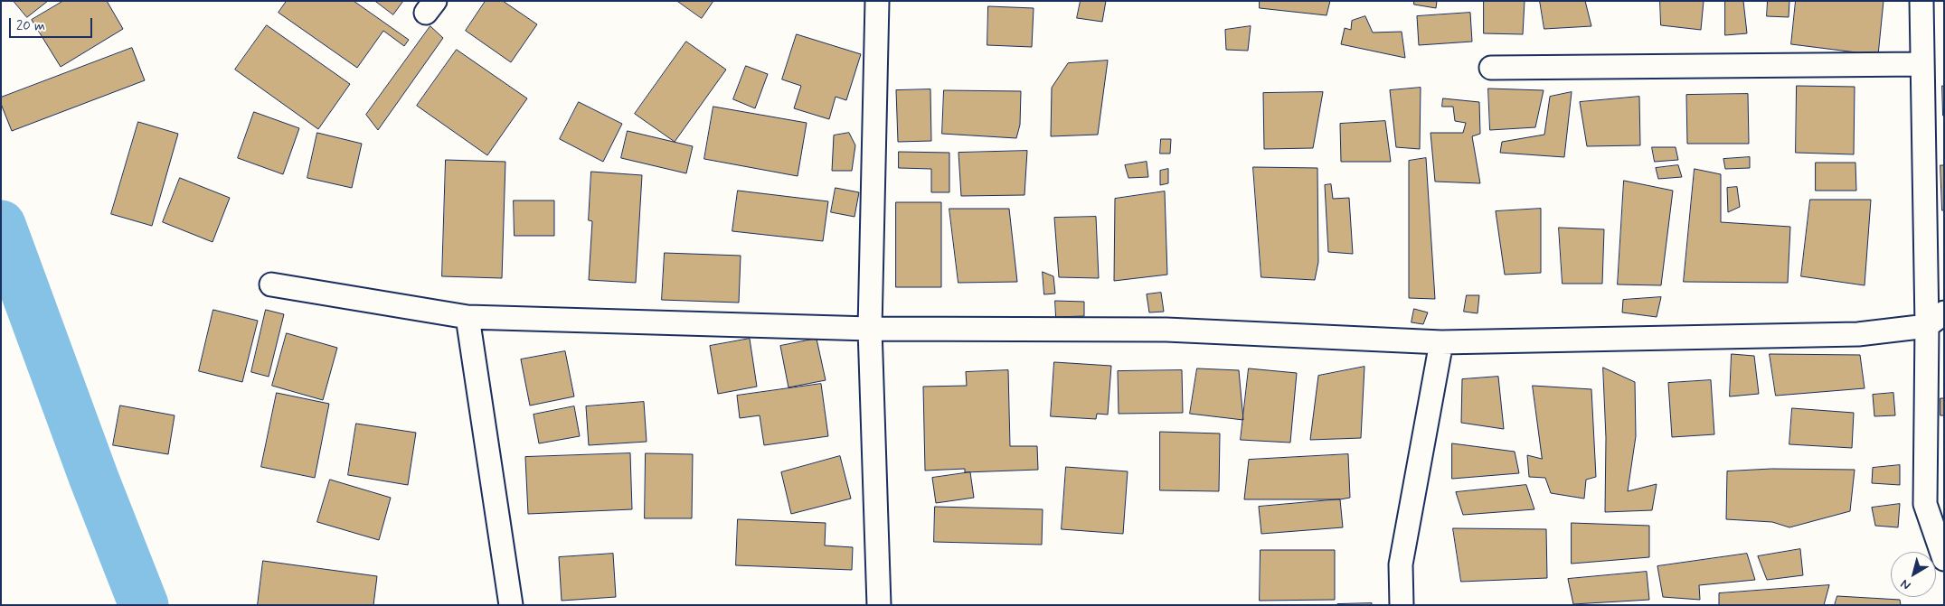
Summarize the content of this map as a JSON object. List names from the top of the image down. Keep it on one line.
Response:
{"scale_bar":"20 m","north":"bottom left"}
